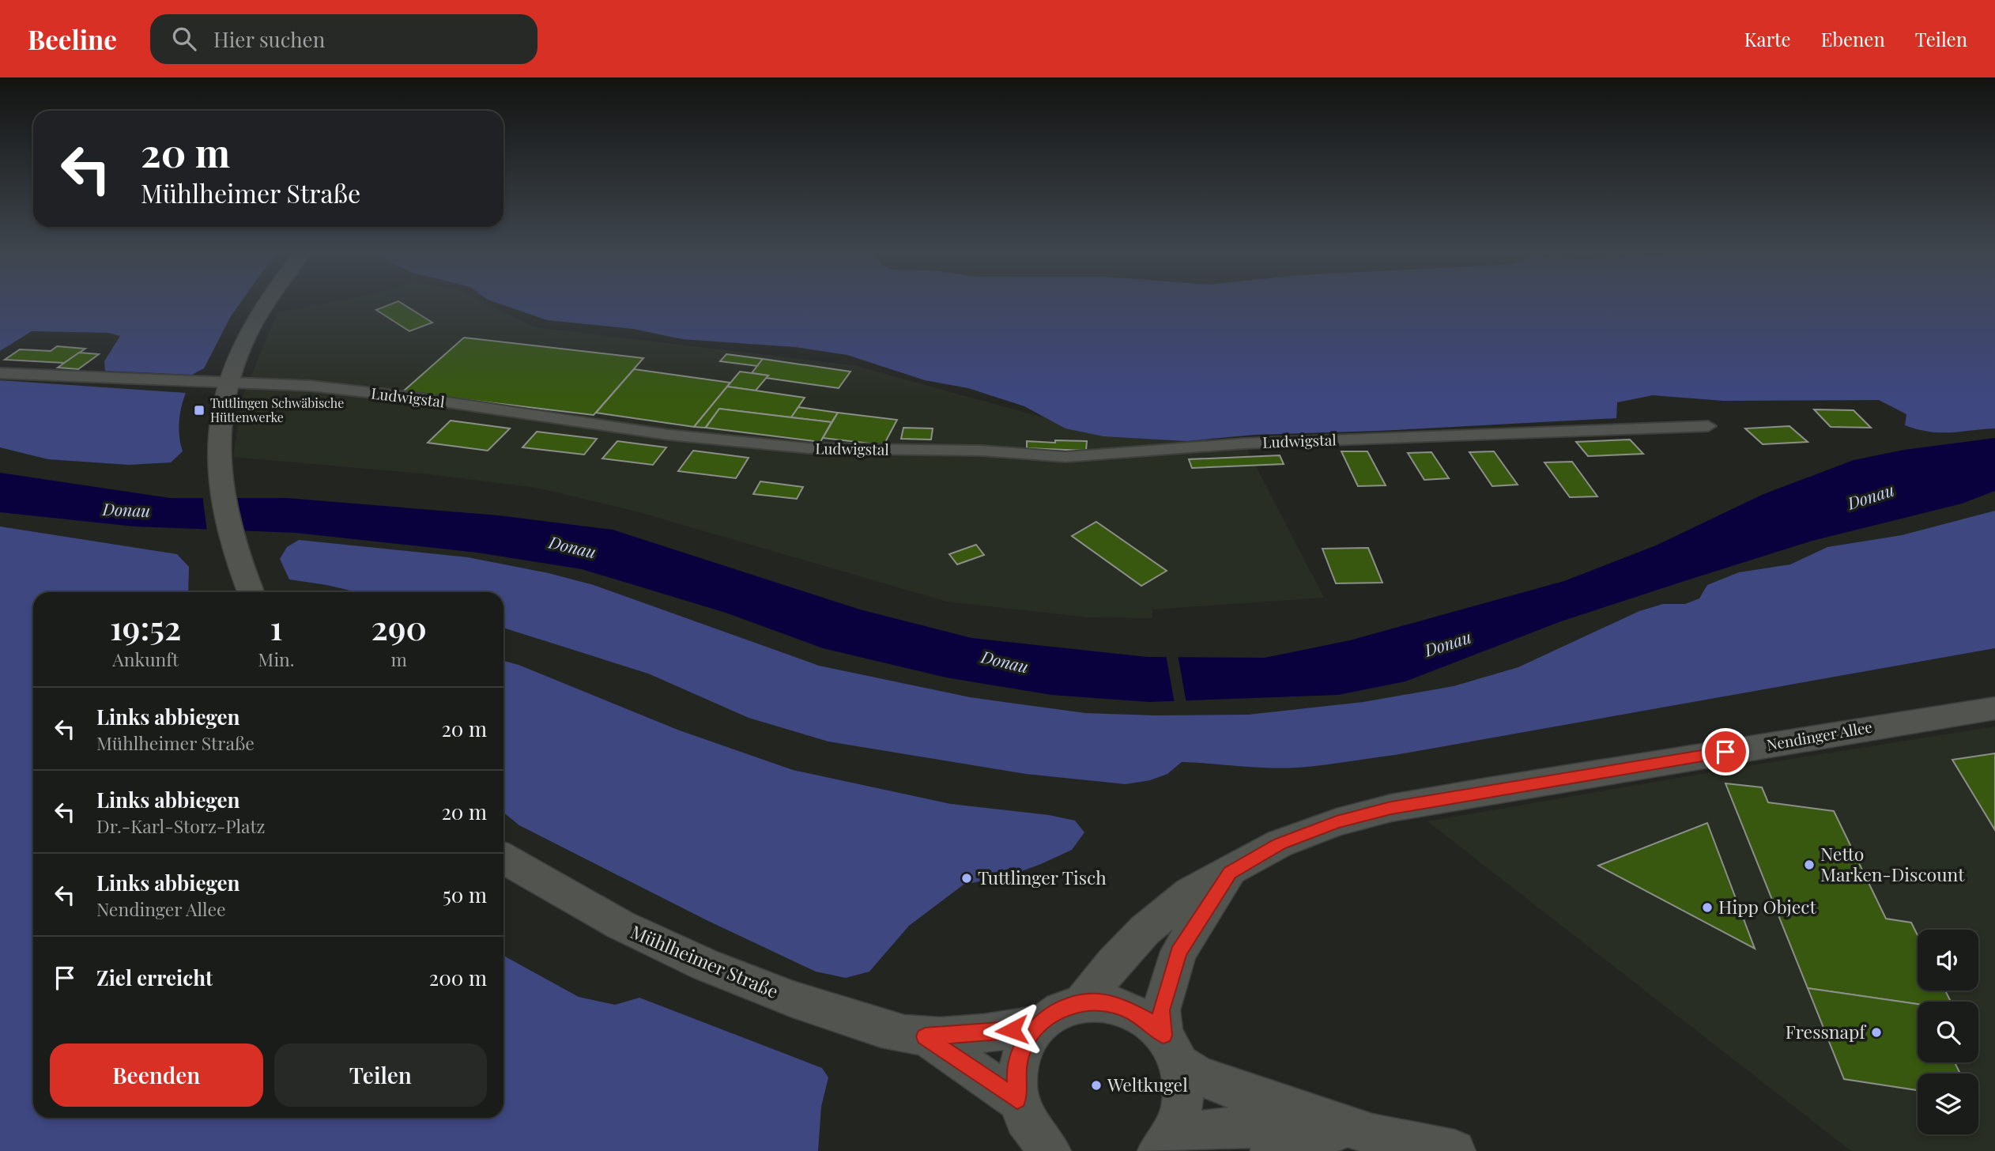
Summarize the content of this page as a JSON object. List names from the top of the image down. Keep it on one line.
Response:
{"streets":{"main road":["Nendinger Allee","Mühlheimer Straße"],"street":["Ludwigstal"]},"water":["Donau"],"places":{"transit":["Tuttlingen Schwäbische Hüttenwerke"],"other":["Netto Marken-Discount","Tuttlinger Tisch","Hipp Object","Fressnapf","Weltkugel"]},"page":{"header":"Beeline","search":"Hier suchen","nav":["Karte","Ebenen","Teilen"],"turn":["20 m","Mühlheimer Straße"],"eta":["19:52","Ankunft","1","Min.","290","m"],"list":[{"name":"Links abbiegen","note":"Mühlheimer Straße","value":"20 m"},{"name":"Links abbiegen","note":"Dr.-Karl-Storz-Platz","value":"20 m"},{"name":"Links abbiegen","note":"Nendinger Allee","value":"50 m"},{"name":"Ziel erreicht","value":"200 m"}],"buttons":["Beenden","Teilen"]}}
